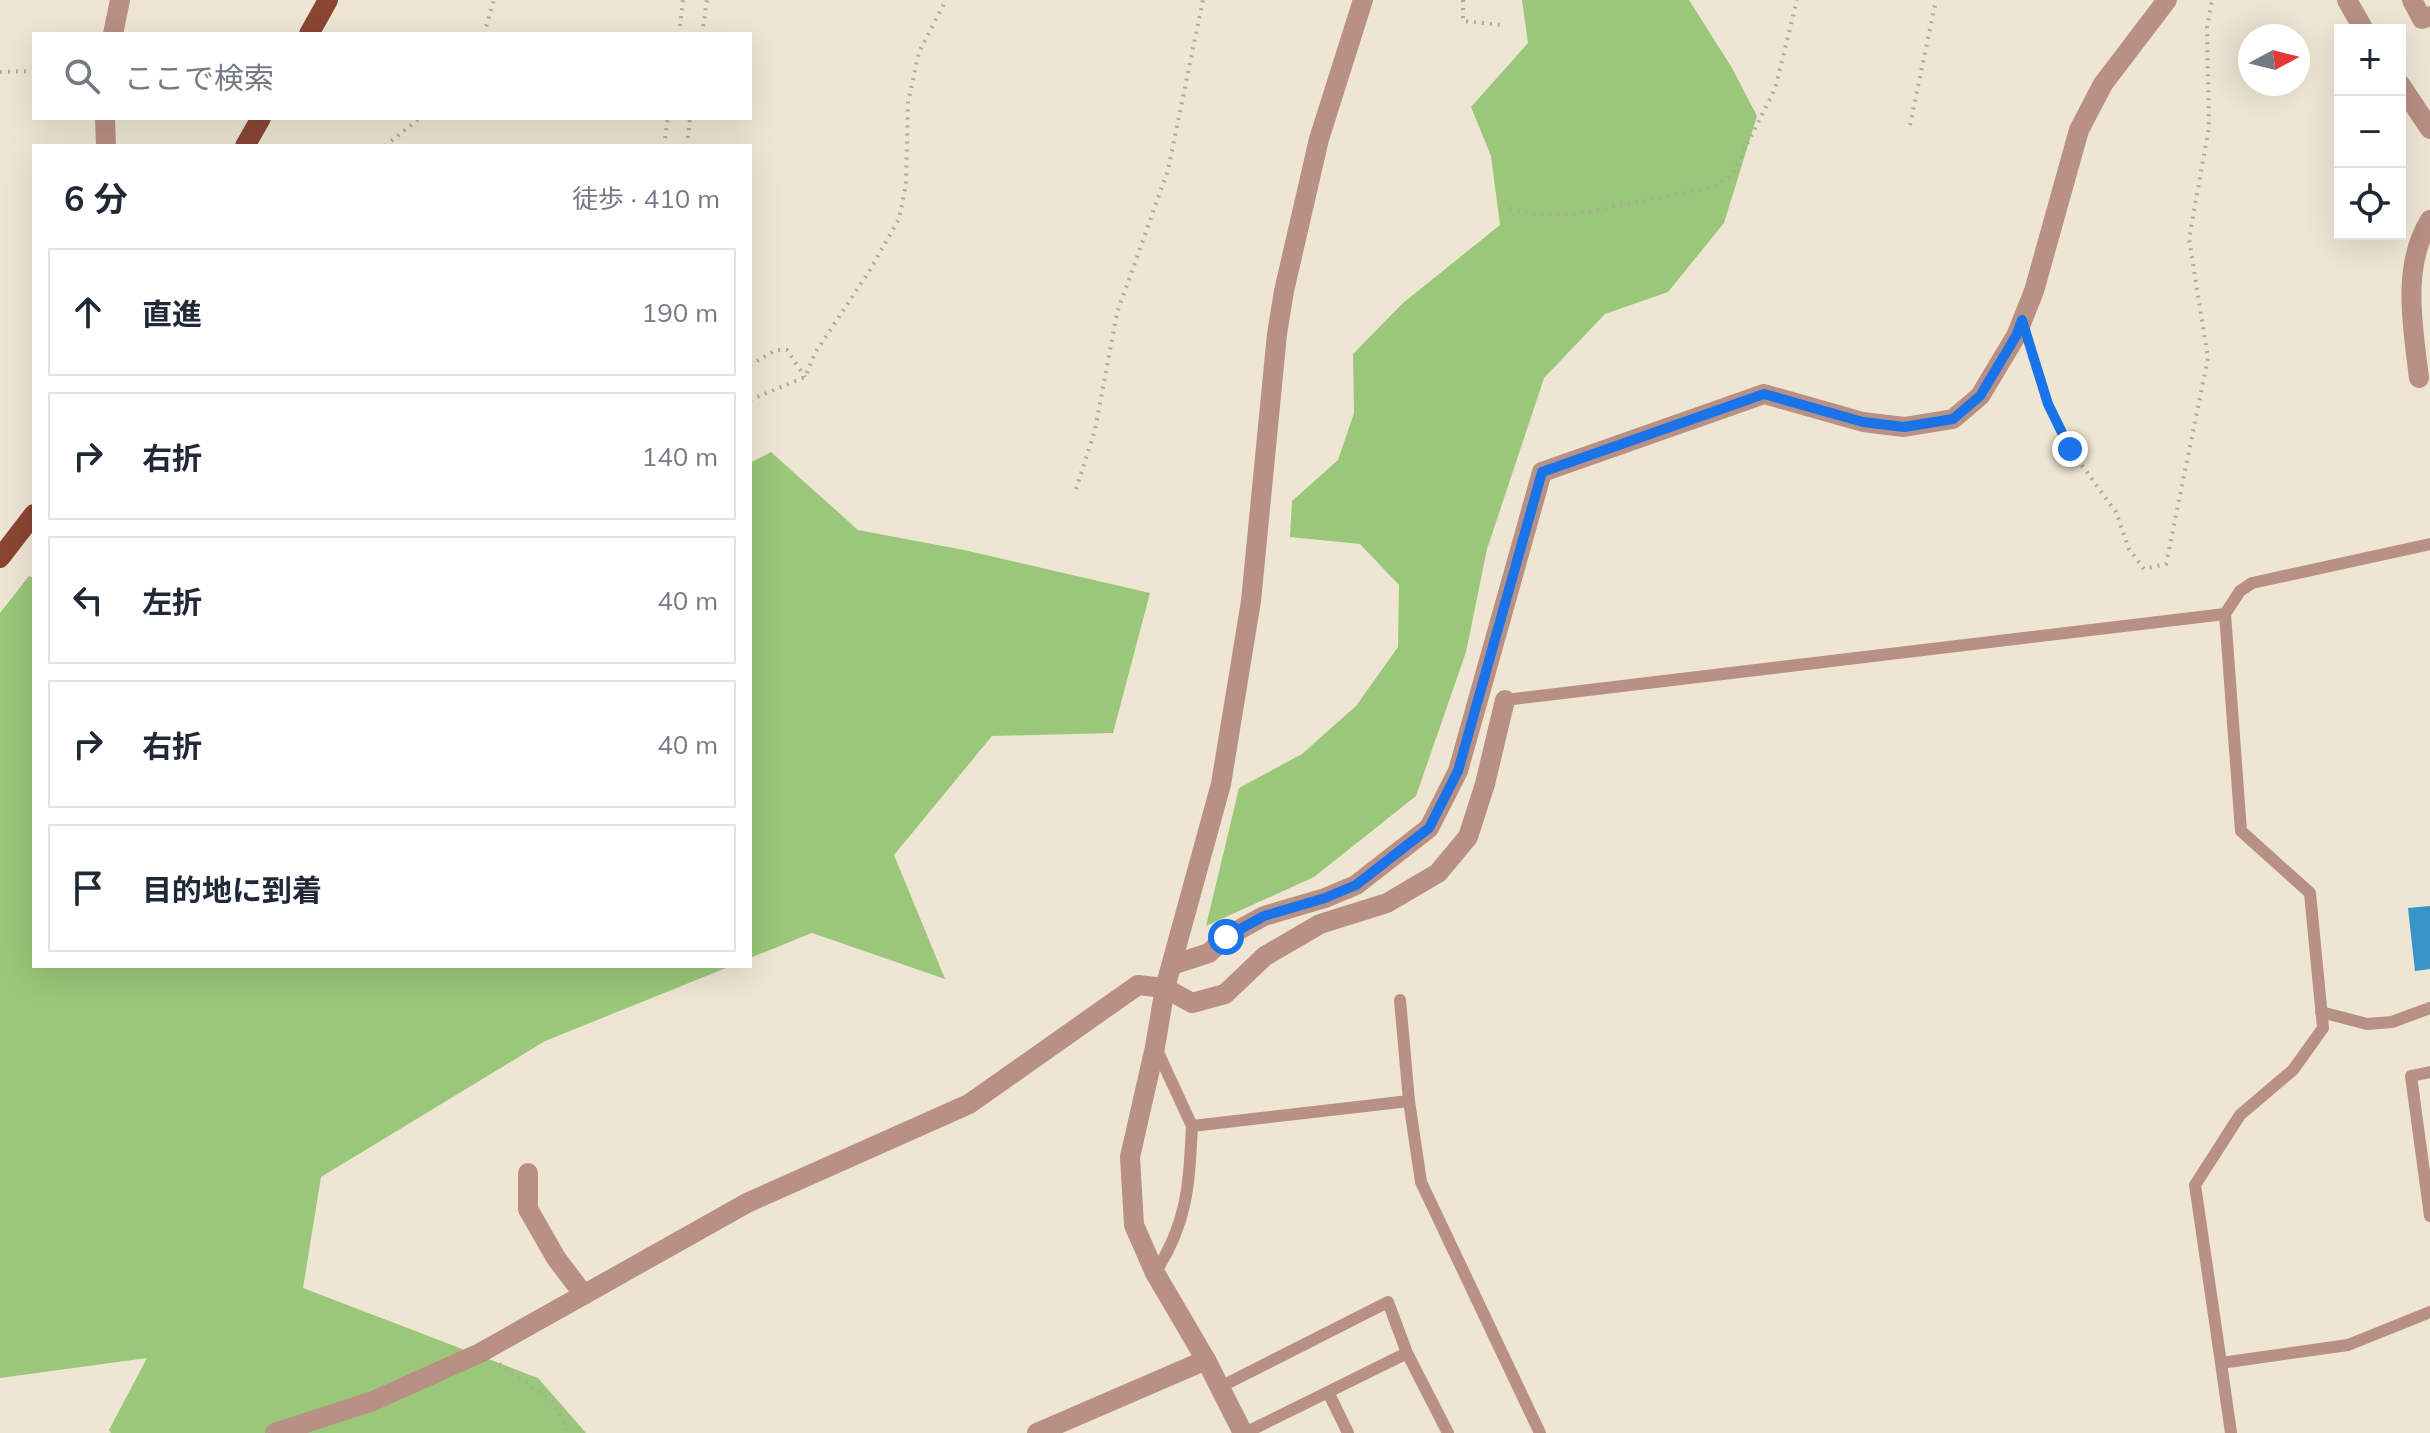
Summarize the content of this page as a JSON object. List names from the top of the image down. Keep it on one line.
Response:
{"north":"right","page":{"map_buttons":["+","−"],"search":"ここで検索","heading":["6 分","徒歩 · 410 m"],"list":[["直進","190 m"],["右折","140 m"],["左折","40 m"],["右折","40 m"],"目的地に到着"]}}
